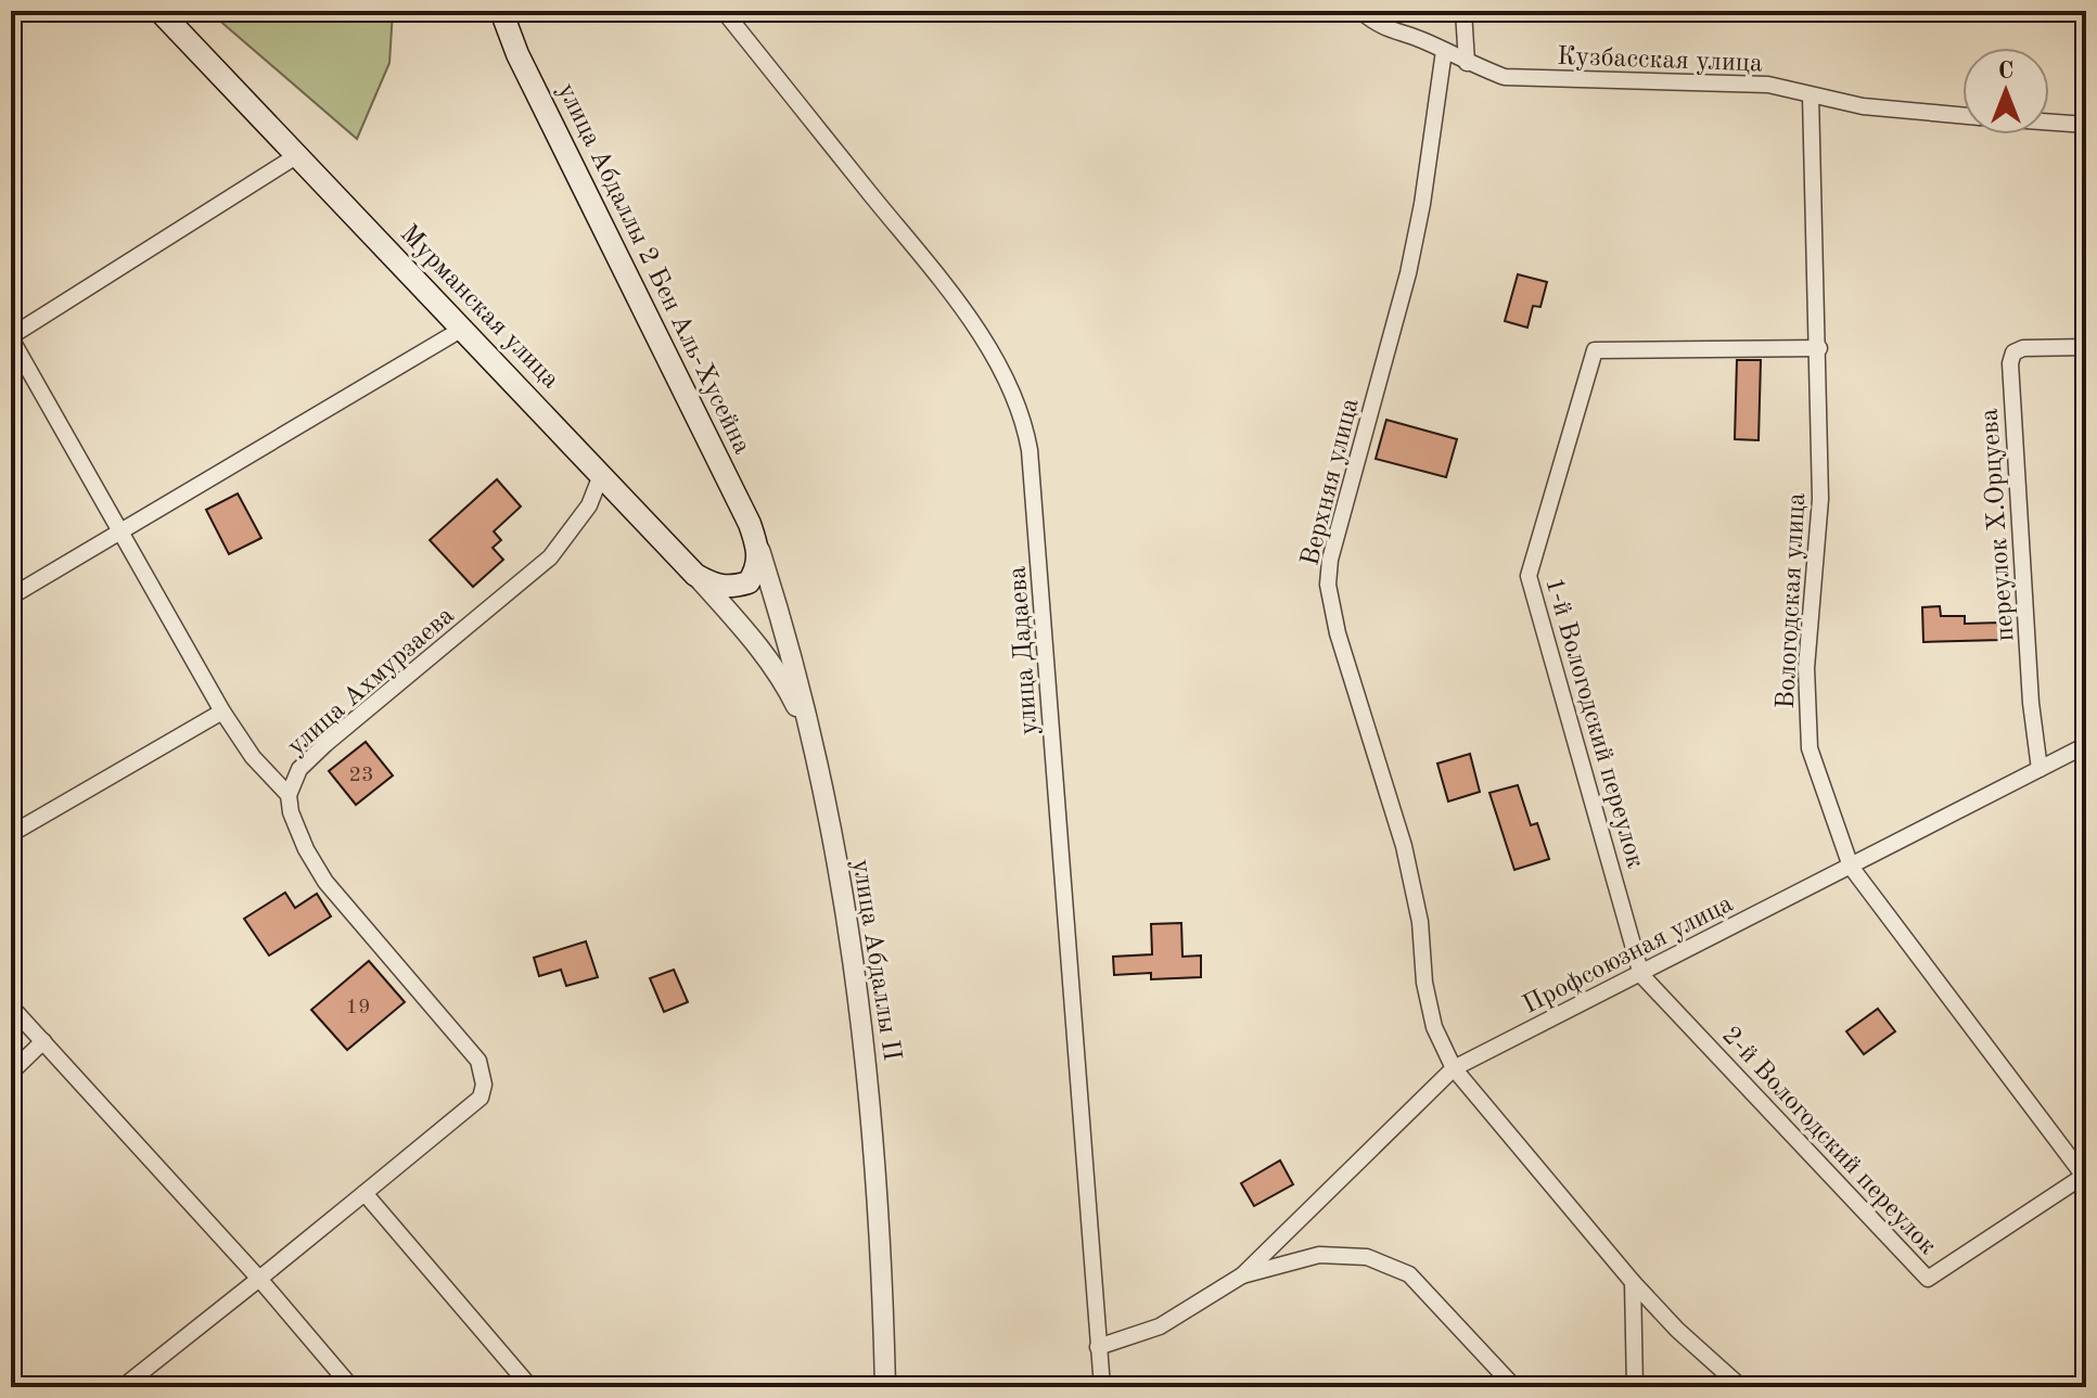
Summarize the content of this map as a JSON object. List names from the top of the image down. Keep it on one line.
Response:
{"streets":{"main road":["улица Абдаллы 2 Бен Аль-Хусейна","Мурманская улица"],"street":["Кузбасская улица","Верхняя улица","переулок Х.Орцуева","Вологодская улица","улица Дадаева","улица Ахмурзаева","1-й Вологодский переулок","Профсоюзная улица","улица Абдаллы II","2-й Вологодский переулок"]},"crossings":[["Кузбасская улица","Верхняя улица"],["Кузбасская улица","Вологодская улица"],["улица Абдаллы 2 Бен Аль-Хусейна","улица Абдаллы II"],["Мурманская улица","улица Ахмурзаева"],["Верхняя улица","Профсоюзная улица"],["переулок Х.Орцуева","Профсоюзная улица"],["Вологодская улица","1-й Вологодский переулок"],["Вологодская улица","Профсоюзная улица"],["Вологодская улица","2-й Вологодский переулок"],["1-й Вологодский переулок","Профсоюзная улица"],["1-й Вологодский переулок","2-й Вологодский переулок"],["Профсоюзная улица","2-й Вологодский переулок"]],"house_numbers":["23","19"],"north":"top"}
